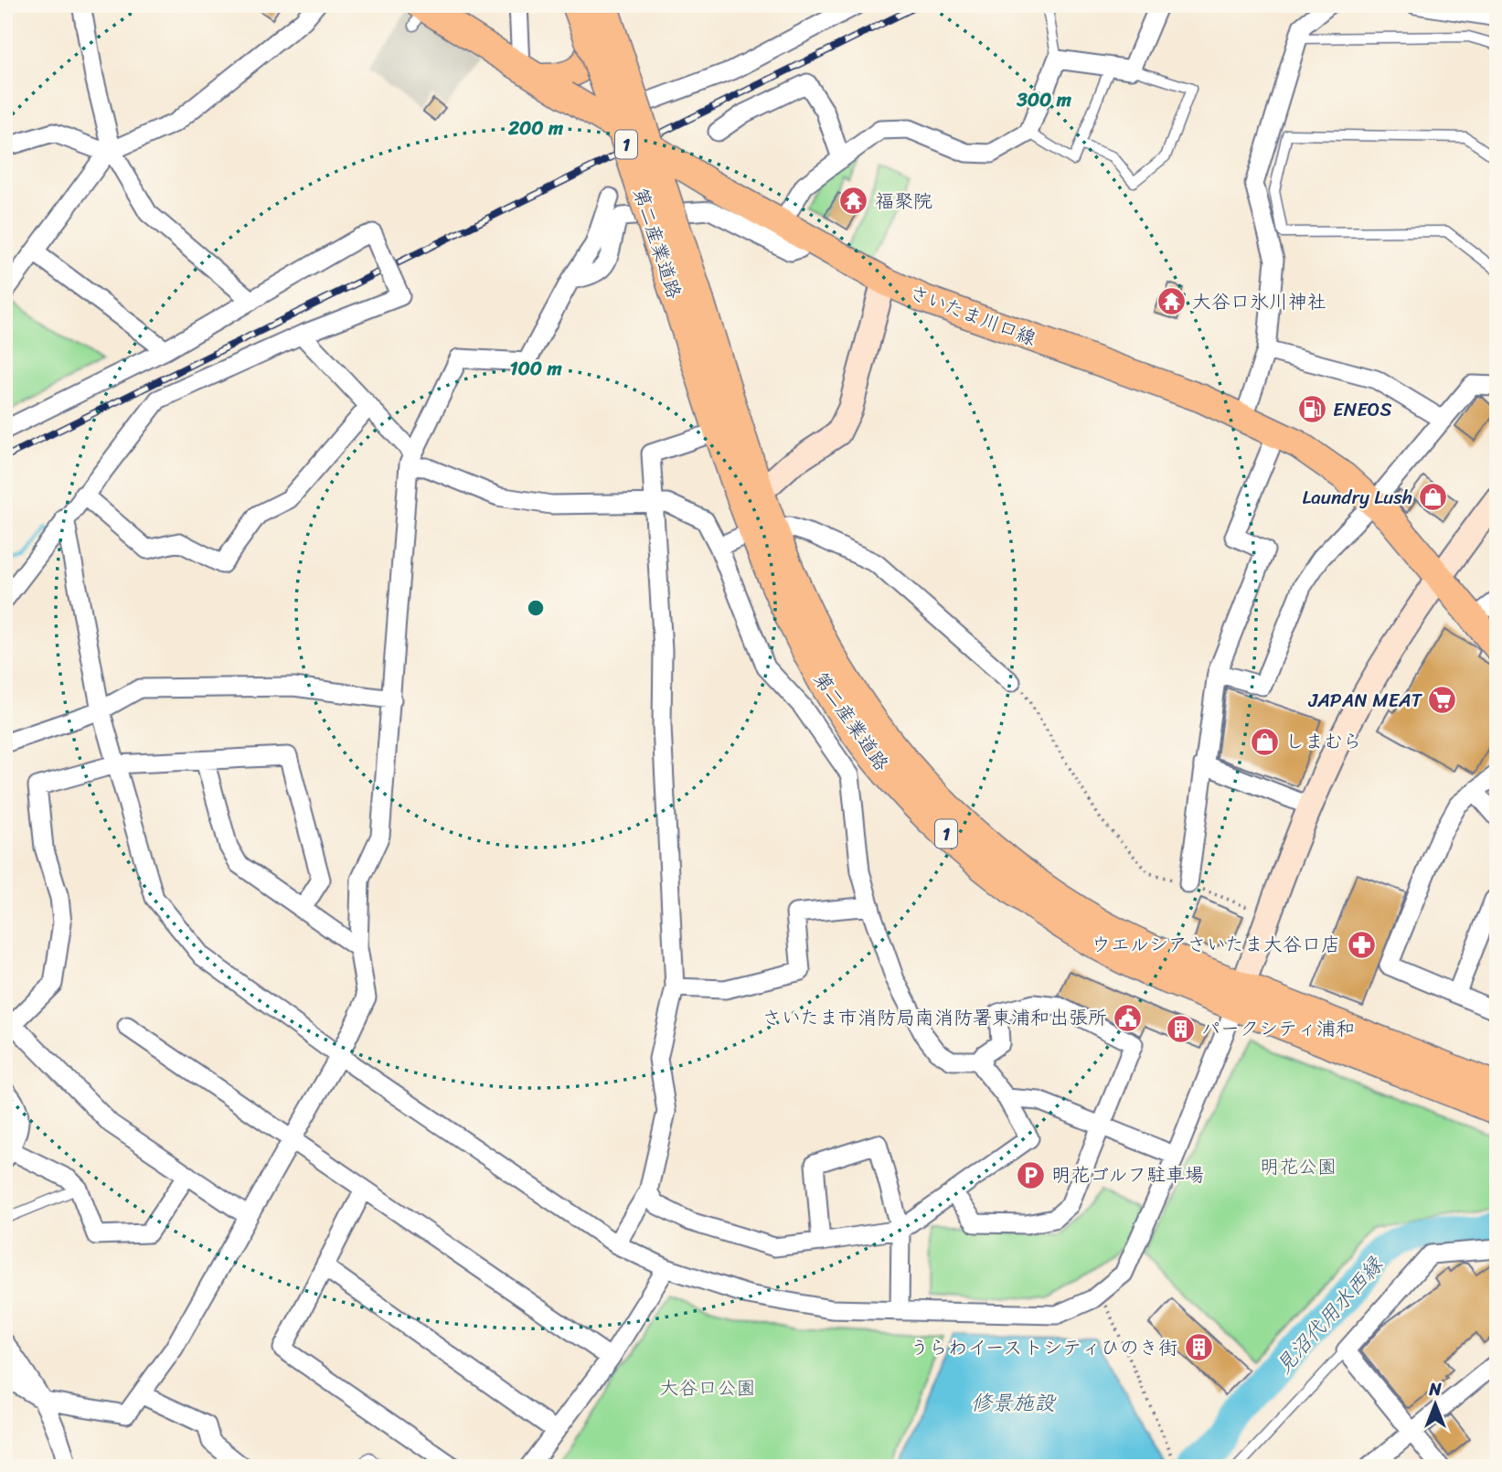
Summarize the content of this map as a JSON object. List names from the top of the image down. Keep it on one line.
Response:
{"streets":{"main road":["1","第二産業道路","さいたま川口線"]},"crossings":[["第二産業道路","さいたま川口線"]],"water":["見沼代用水西縁","修景施設"],"parks":["明花公園","大谷口公園"],"places":{"temple":["福聚院","大谷口氷川神社"],"fuel station":["ENEOS"],"shop":["Laundry Lush","しまむら"],"supermarket":["JAPAN MEAT"],"pharmacy":["ウエルシアさいたま大谷口店"],"public building":["さいたま市消防局南消防署東浦和出張所"],"building":["パークシティ浦和","うらわイーストシティひのき街"],"parking":["明花ゴルフ駐車場"]},"north":"top","rings":["300 m","200 m","100 m"]}
